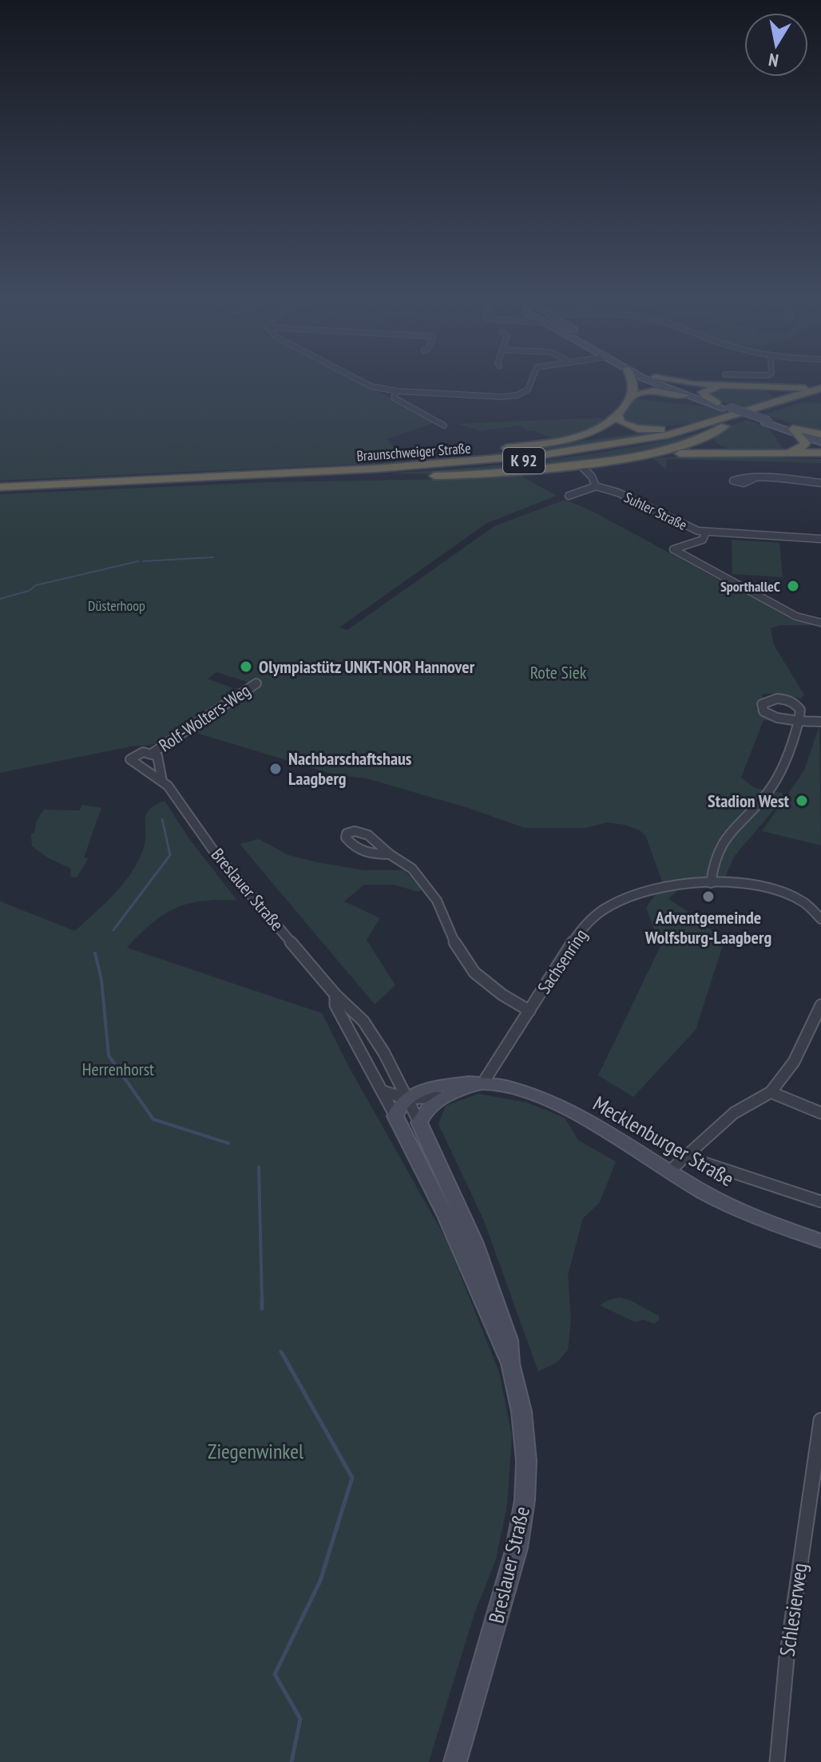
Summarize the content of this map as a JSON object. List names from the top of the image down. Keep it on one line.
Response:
{"streets":{"highway":["Braunschweiger Straße","K 92"],"street":["Suhler Straße","Rolf-Wolters-Weg","Breslauer Straße","Sachsenring","Mecklenburger Straße","Schlesierweg"]},"crossings":[["Rolf-Wolters-Weg","Breslauer Straße"],["Breslauer Straße","Mecklenburger Straße"],["Sachsenring","Mecklenburger Straße"]],"parks":["Düsterhoop","Rote Siek","Herrenhorst","Ziegenwinkel"],"places":["SporthalleC","Olympiastütz UNKT-NOR Hannover","Nachbarschaftshaus Laagberg","Stadion West","Adventgemeinde Wolfsburg-Laagberg"],"north":"bottom"}
